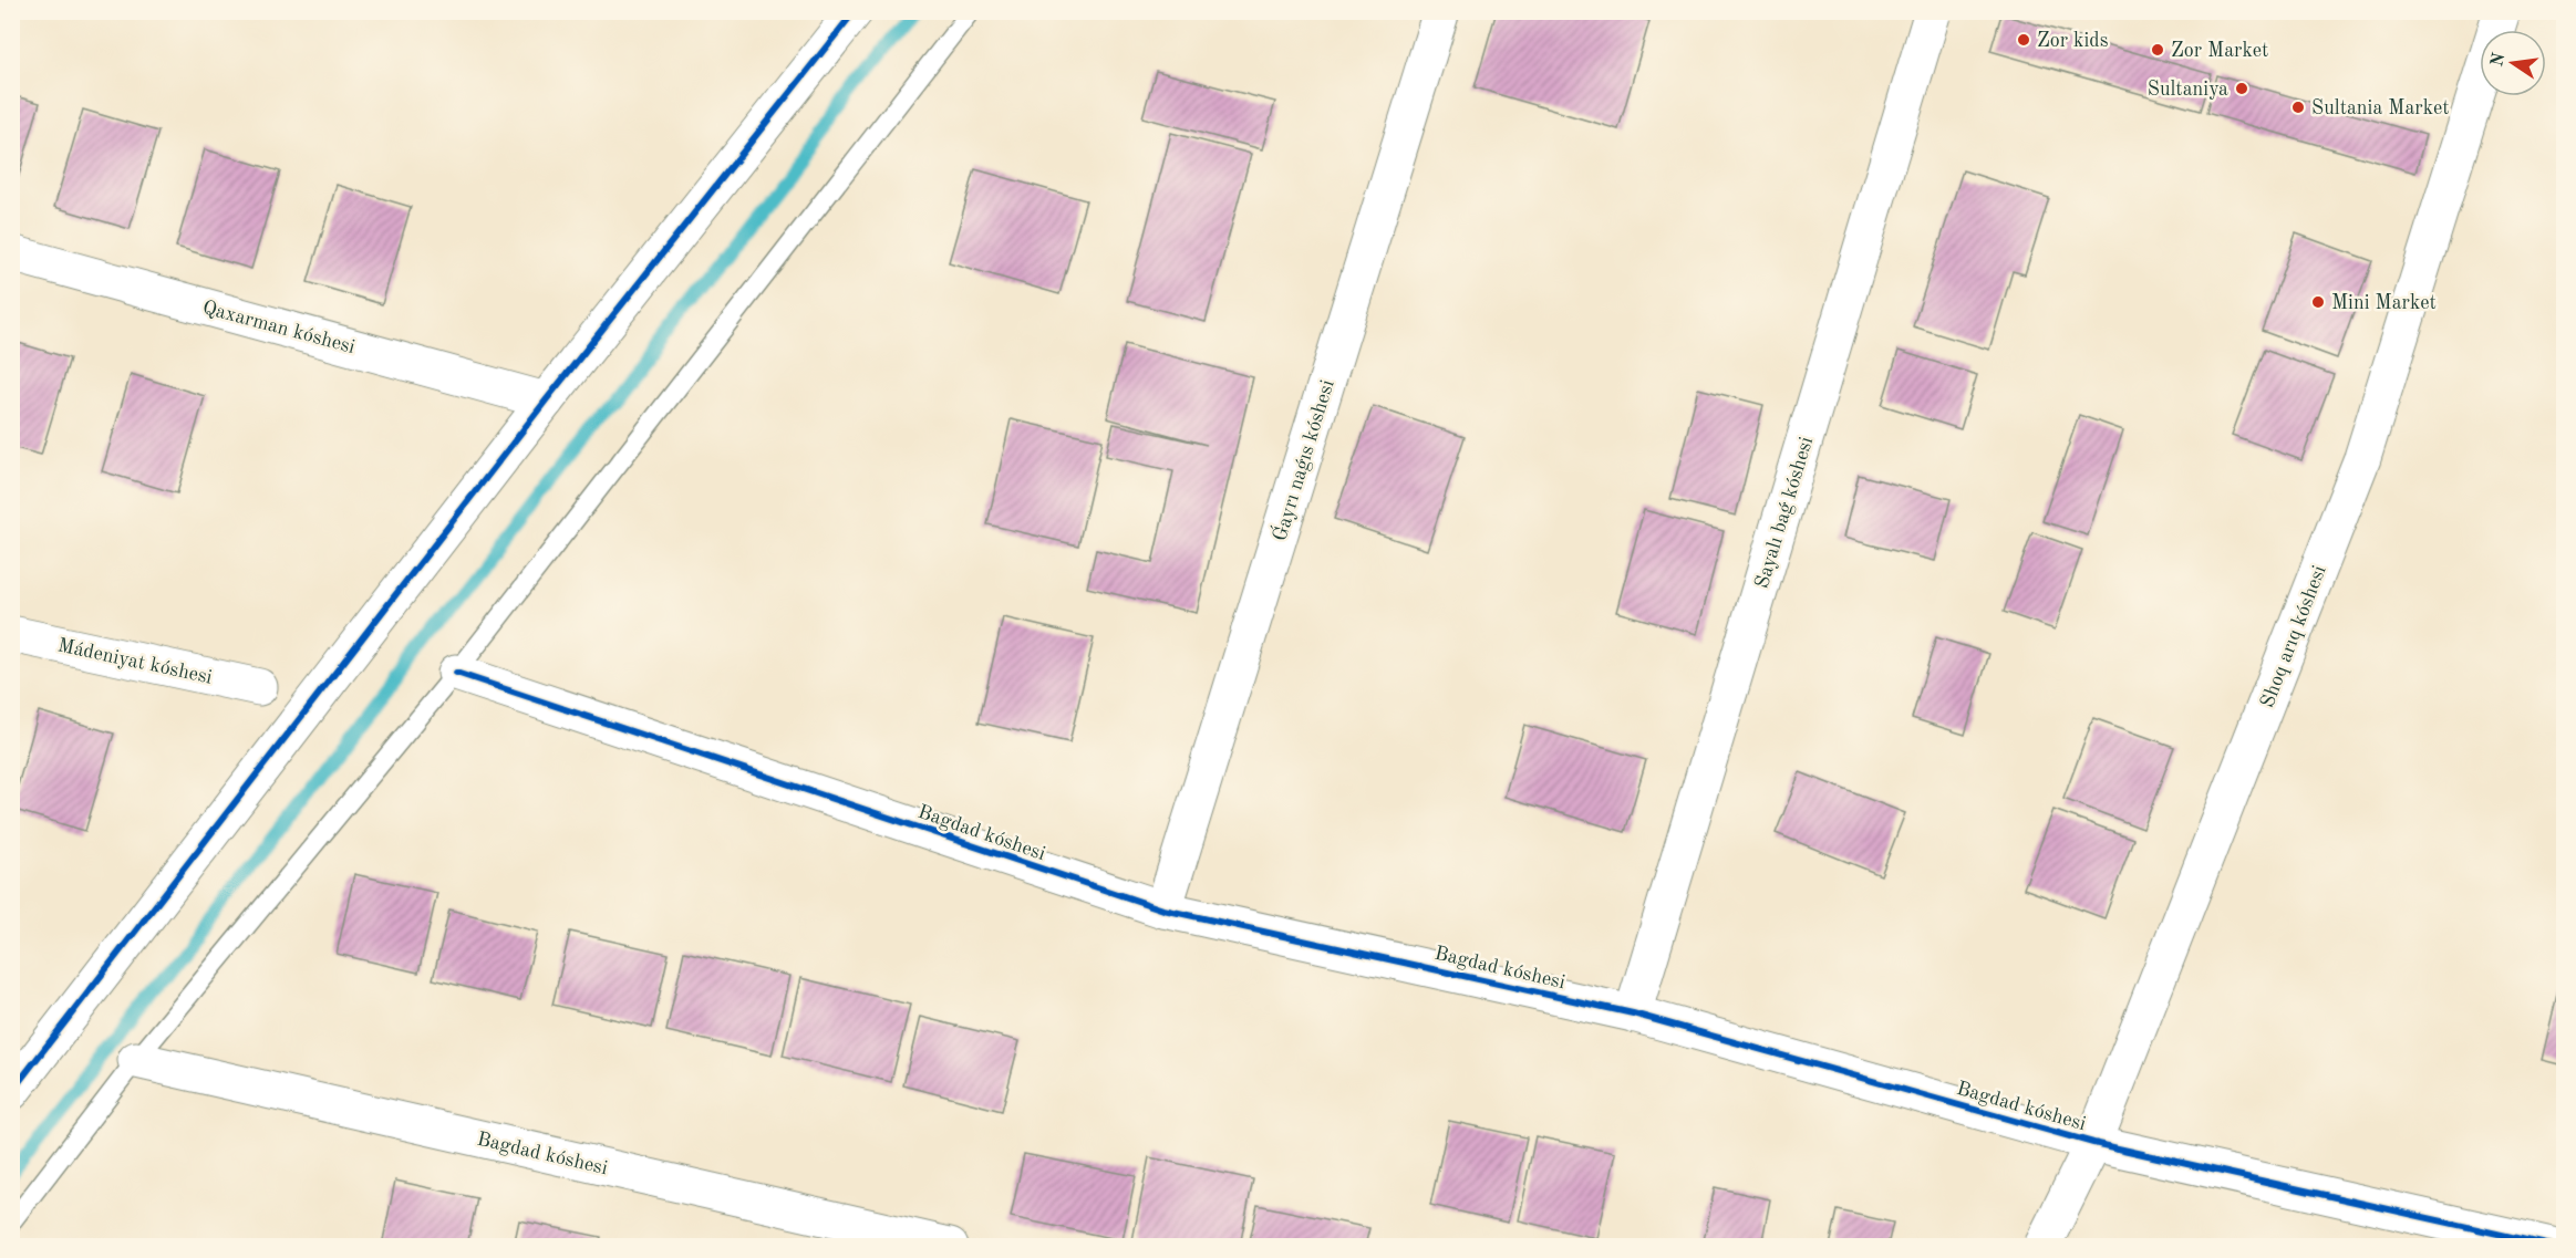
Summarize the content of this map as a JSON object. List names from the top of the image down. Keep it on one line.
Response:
{"streets":{"street":["Qaxarman kóshesi","Ǵayrı naǵıs kóshesi","Sayalı baǵ kóshesi","Shoq arıq kóshesi","Mádeniyat kóshesi","Bagdad kóshesi"]},"crossings":[["Ǵayrı naǵıs kóshesi","Bagdad kóshesi"],["Sayalı baǵ kóshesi","Bagdad kóshesi"],["Shoq arıq kóshesi","Bagdad kóshesi"]],"places":["Zor kids","Zor Market","Sultaniya","Sultania Market","Mini Market"],"north":"left"}
